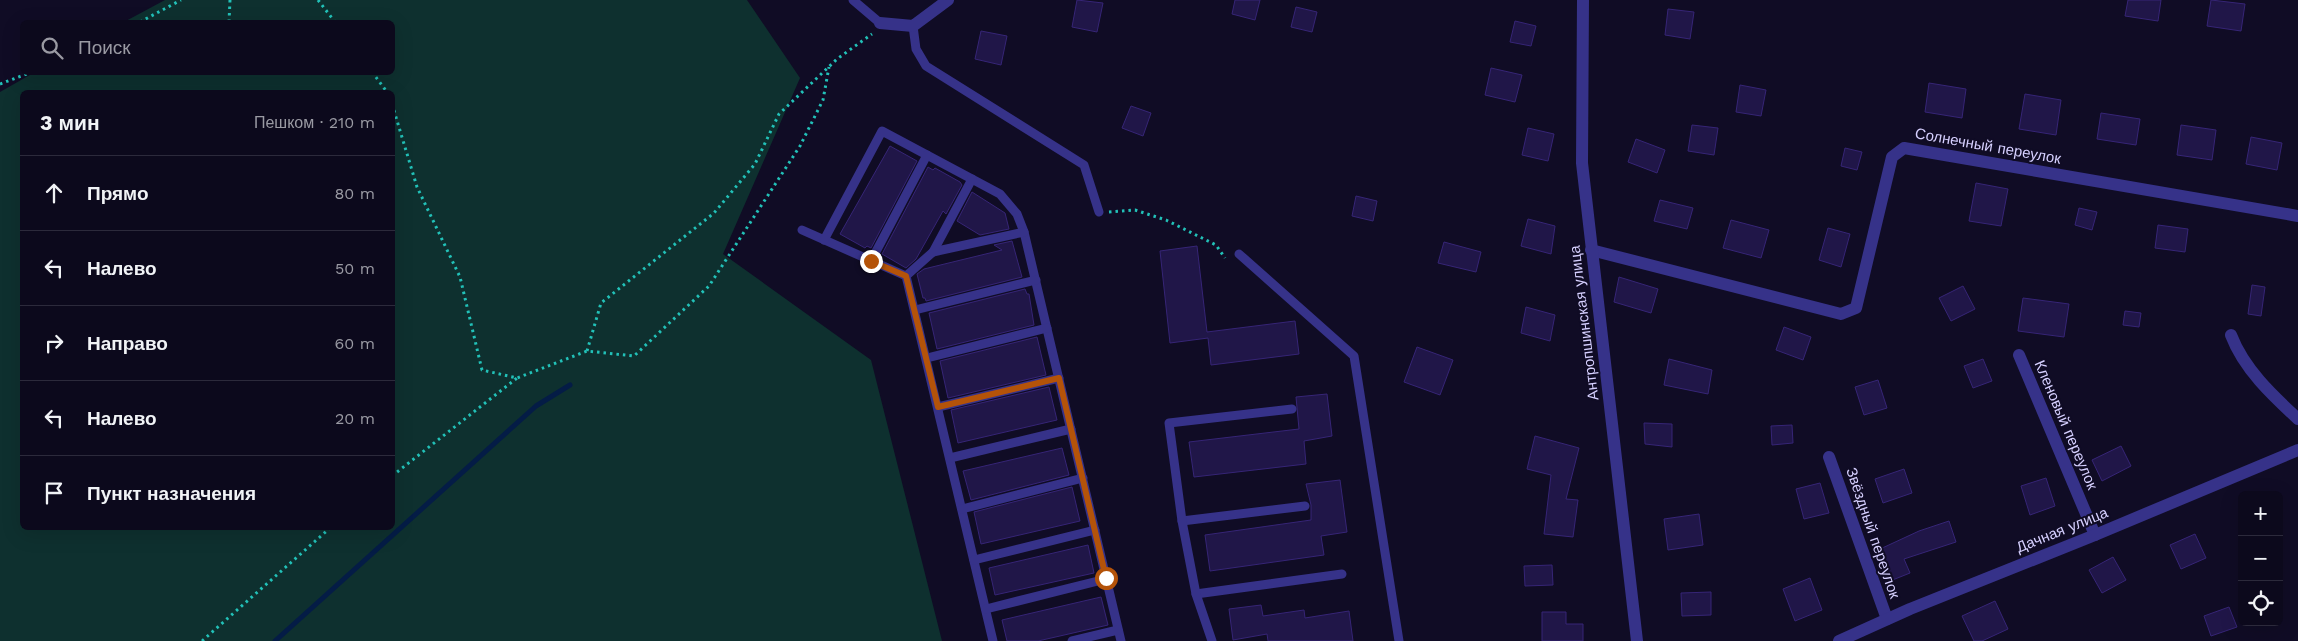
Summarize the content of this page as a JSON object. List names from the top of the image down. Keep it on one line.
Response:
{"streets":{"street":["Солнечный переулок","Антропшинская улица","Кленовый переулок","Дачная улица","Звёздный переулок"]},"crossings":[["Солнечный переулок","Антропшинская улица"],["Кленовый переулок","Дачная улица"],["Дачная улица","Звёздный переулок"]],"page":{"search":"Поиск","heading":["3 мин","Пешком · 210 m"],"list":[["Прямо","80 m"],["Налево","50 m"],["Направо","60 m"],["Налево","20 m"],"Пункт назначения"],"map_buttons":["+","−"]}}
